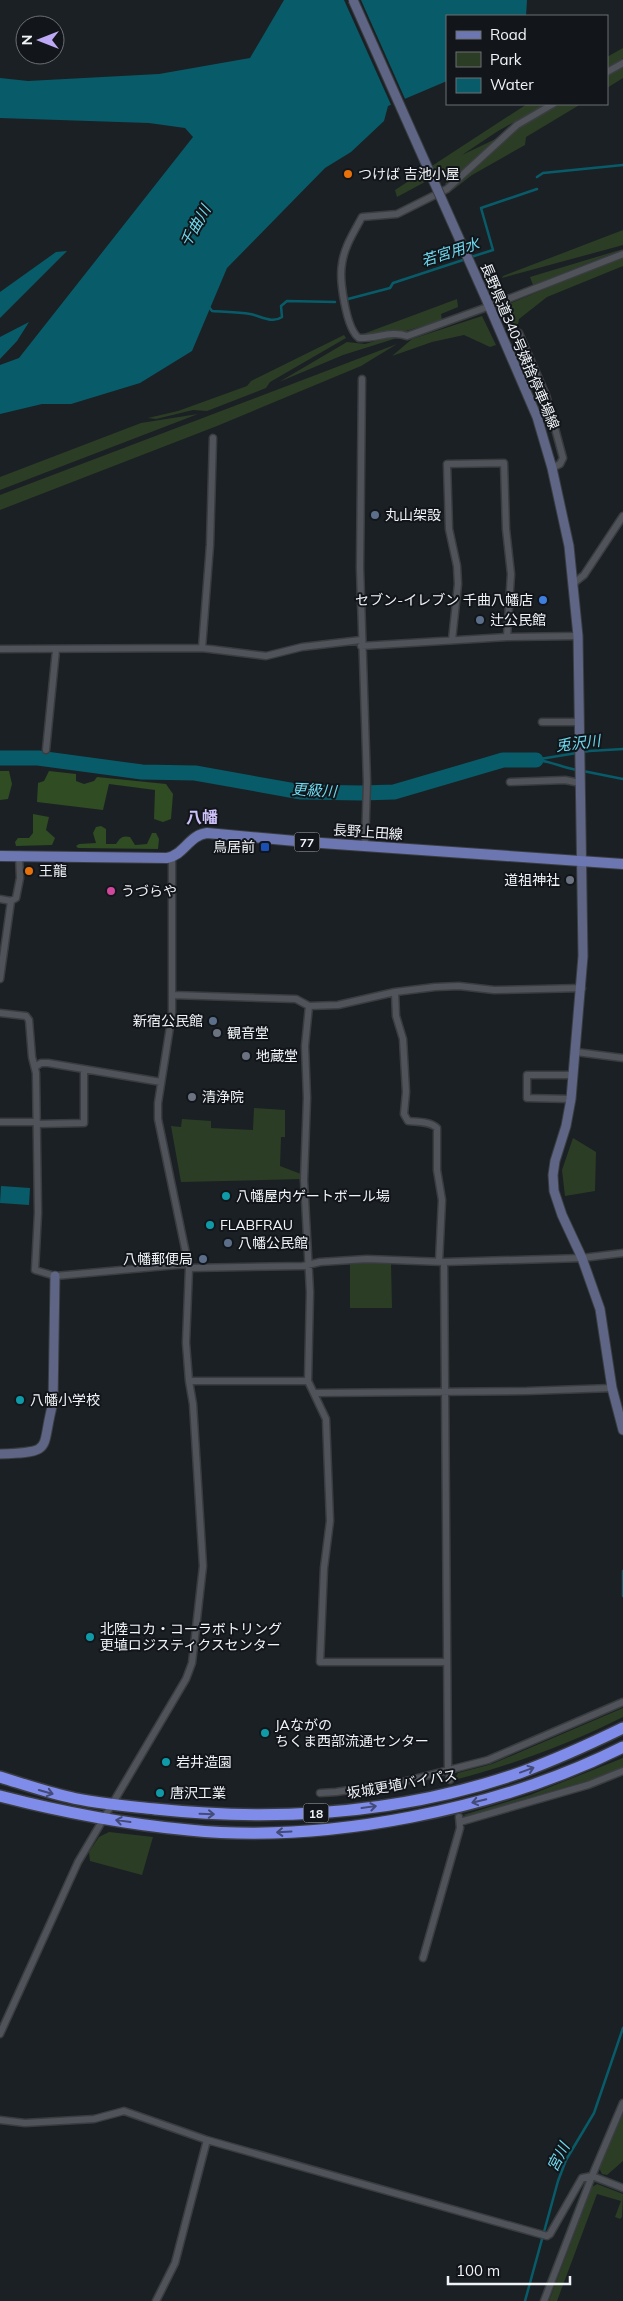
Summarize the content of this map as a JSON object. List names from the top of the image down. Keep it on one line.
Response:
{"streets":{"highway":["坂城更埴バイパス","18"],"main road":["長野県道340号姨捨停車場線","長野上田線","77"]},"crossings":[["長野県道340号姨捨停車場線","長野上田線"]],"districts":["八幡"],"water":["千曲川","若宮用水","兎沢川","更級川","宮川"],"places":{"other":["つけば 吉池小屋","丸山架設","セブン-イレブン 千曲八幡店","辻公民館","王龍","道祖神社","うづらや","新宿公民館","観音堂","地蔵堂","清浄院","八幡屋内ゲートボール場","FLABFRAU","八幡公民館","八幡郵便局","八幡小学校","北陸コカ・コーラボトリング 更埴ロジスティクスセンター","JAながの ちくま西部流通センター","岩井造園","唐沢工業"],"transit":["鳥居前"]},"legend":["Road","Park","Water"],"scale_bar":"100 m","north":"left"}
